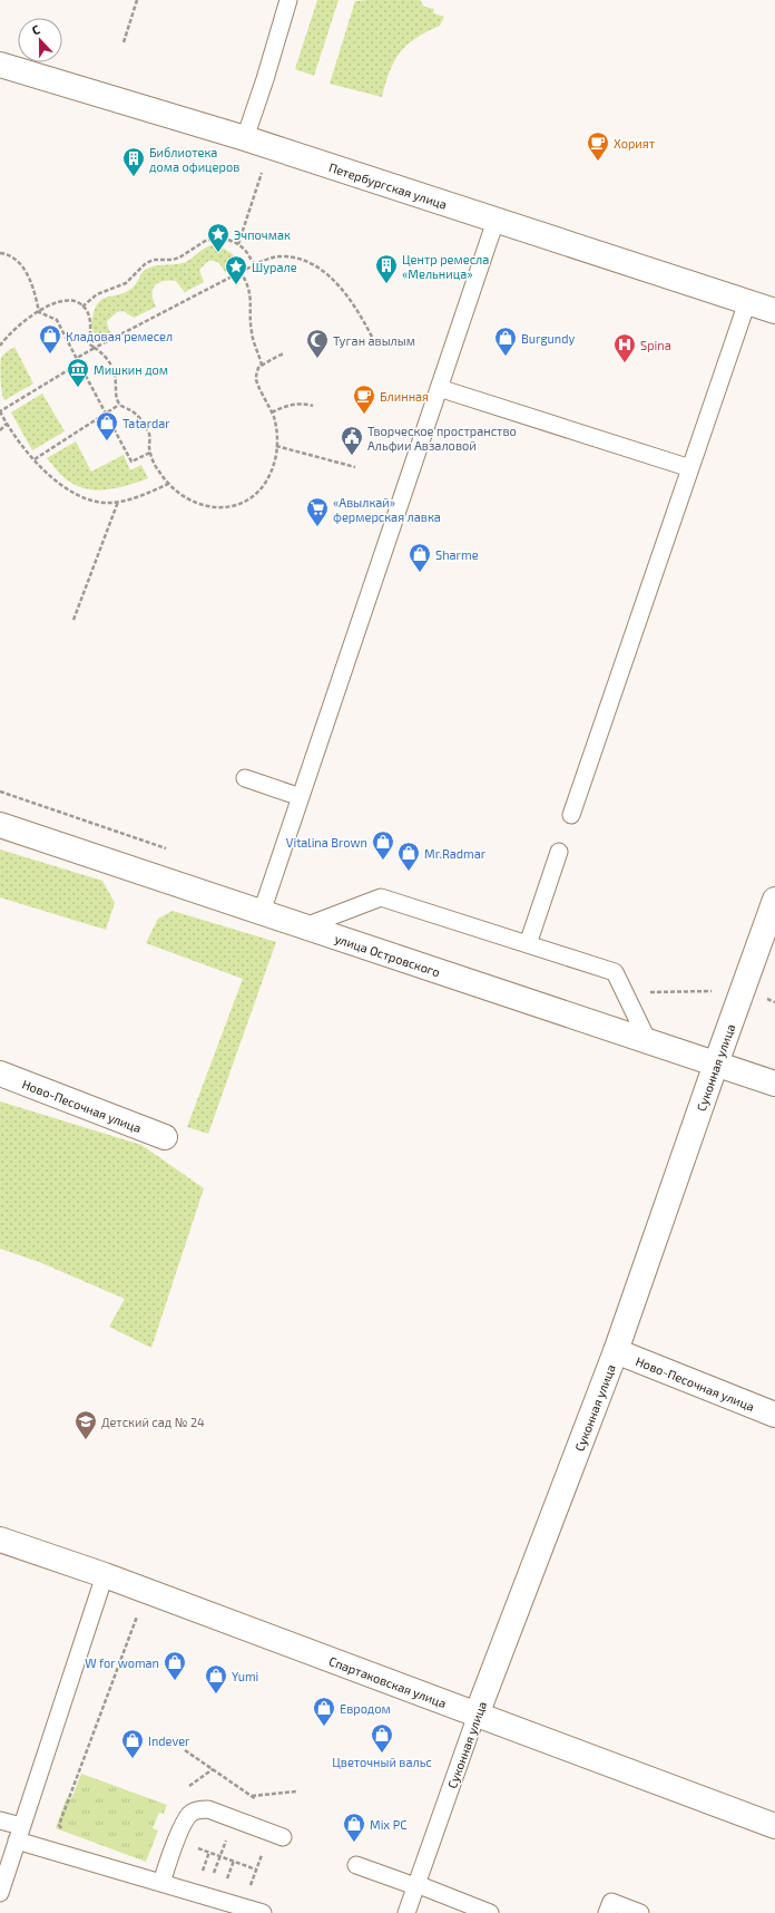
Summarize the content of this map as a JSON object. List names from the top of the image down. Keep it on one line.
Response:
{"streets":{"street":["Петербургская улица","улица Островского","Суконная улица","Ново-Песочная улица","Спартаковская улица"]},"crossings":[["улица Островского","Суконная улица"],["Суконная улица","Ново-Песочная улица"],["Суконная улица","Спартаковская улица"]],"places":{"cafe":["Хорият","Блинная"],"building":["Библиотека дома офицеров","Центр ремесла «Мельница»"],"place":["Эчпочмак","Шурале"],"shop":["Кладовая ремесел","Burgundy","Tatardar","Sharme","Vitalina Brown","Mr.Radmar","W for woman","Yumi","Евродом","Цветочный вальс","Indever","Mix PC"],"mosque":["Туган авылым"],"hospital":["Spina"],"museum":["Мишкин дом"],"public building":["Творческое пространство Альфии Авзаловой"],"supermarket":["«Авылкай» фермерская лавка"],"school or university":["Детский сад № 24"]},"north":"top"}
